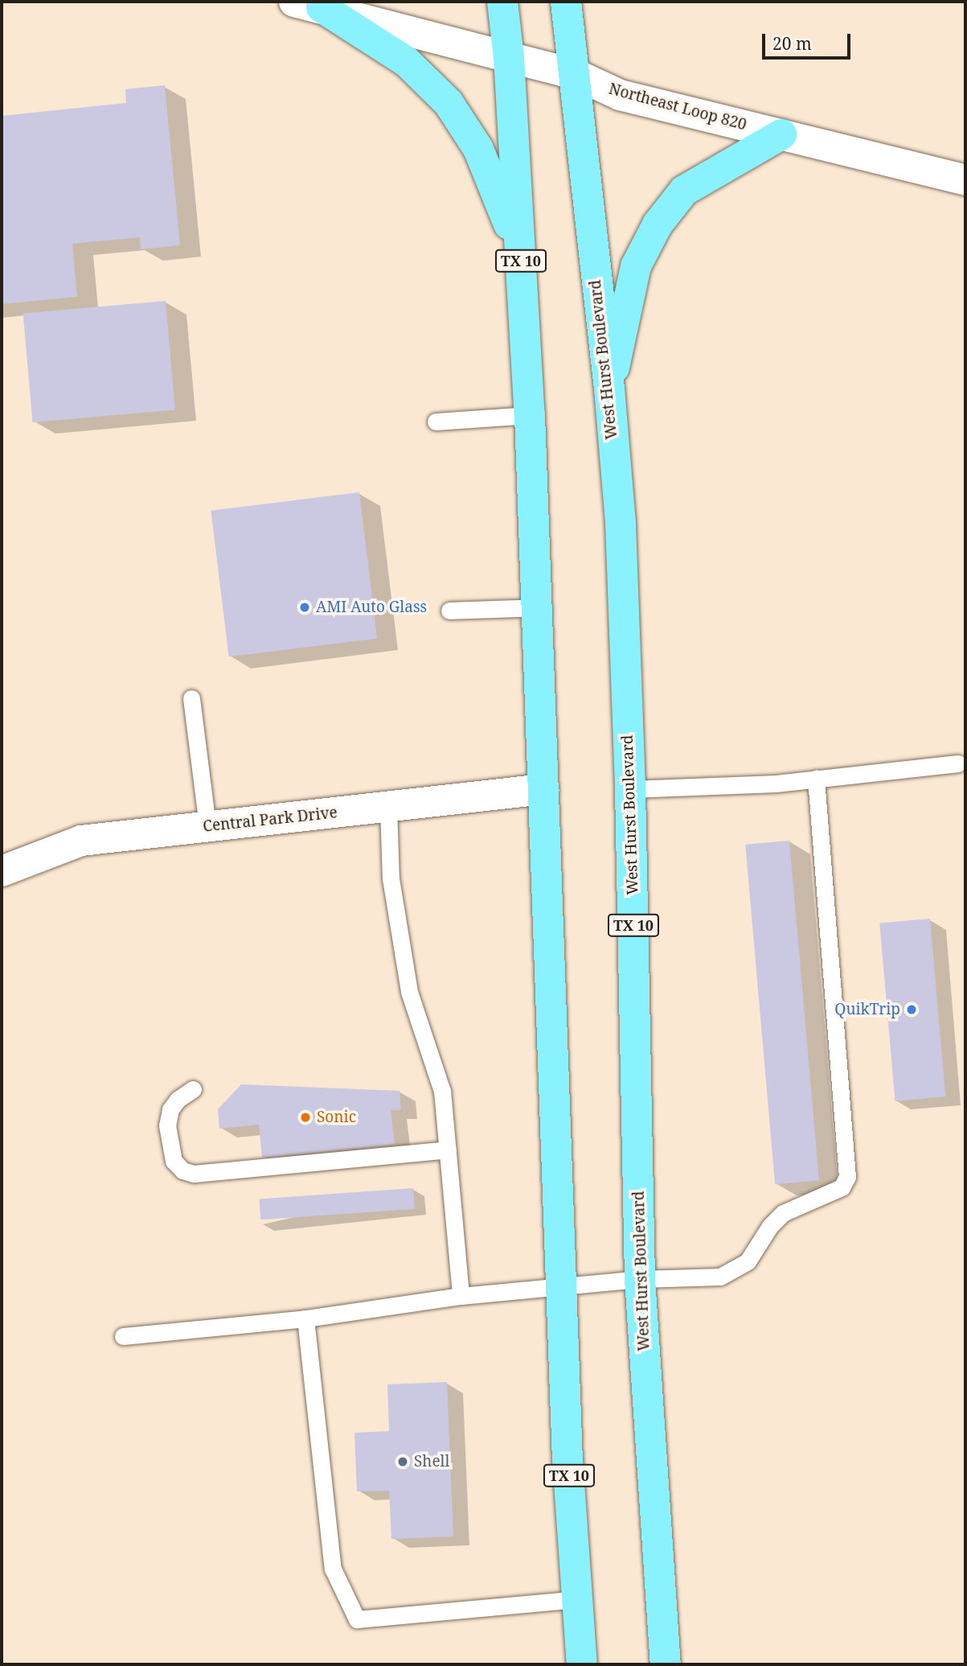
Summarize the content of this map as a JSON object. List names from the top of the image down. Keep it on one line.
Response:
{"streets":{"main road":["Northeast Loop 820","TX 10","West Hurst Boulevard","Central Park Drive"]},"crossings":[["Northeast Loop 820","TX 10"],["Northeast Loop 820","West Hurst Boulevard"],["TX 10","Central Park Drive"]],"places":["AMI Auto Glass","QuikTrip","Sonic","Shell"],"scale_bar":"20 m"}
